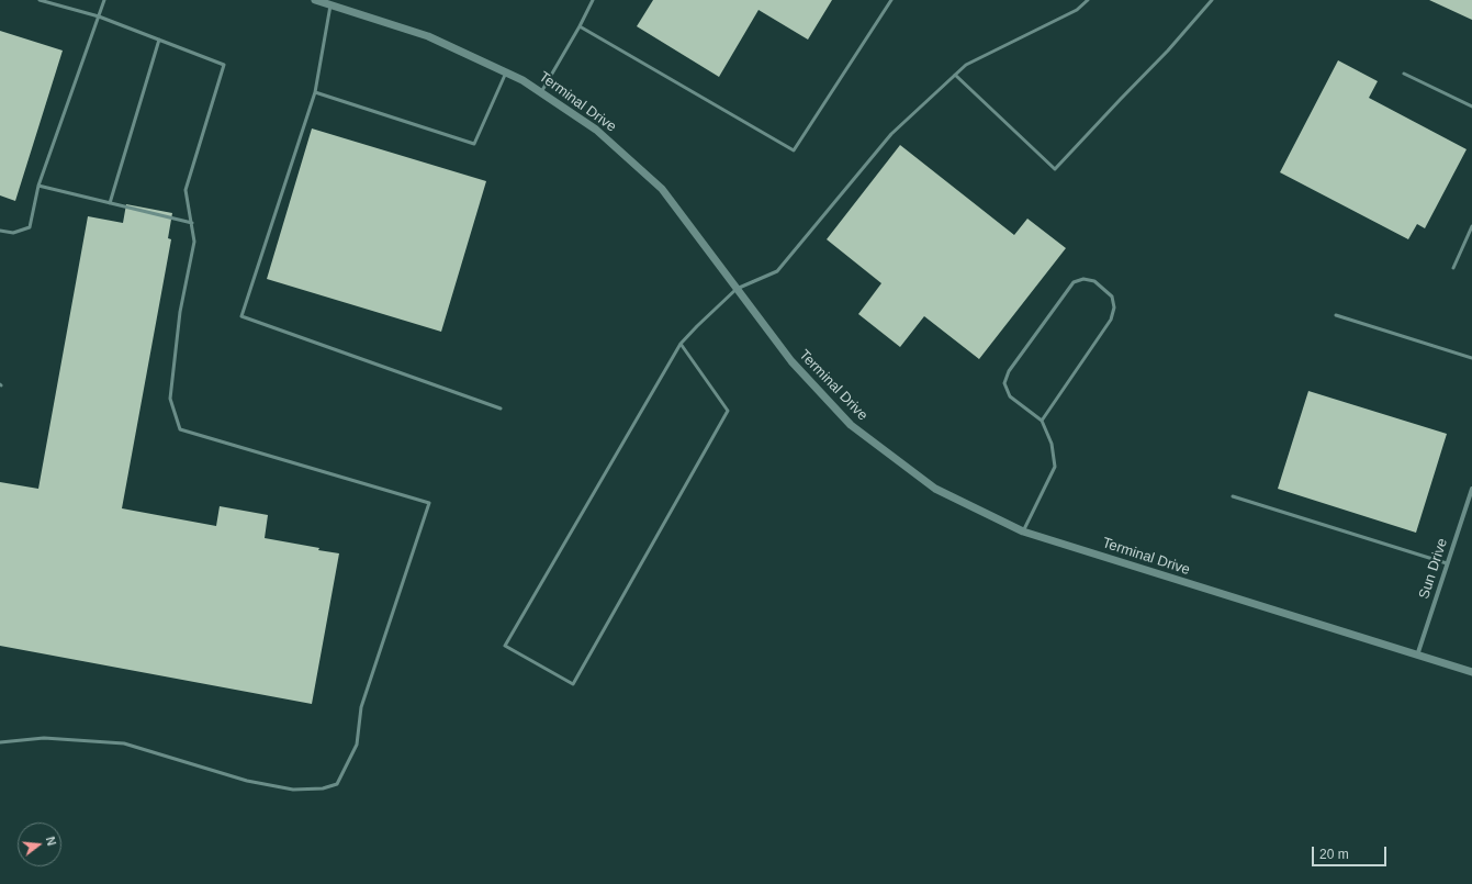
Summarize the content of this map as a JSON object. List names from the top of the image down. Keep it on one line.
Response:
{"streets":{"street":["Terminal Drive","Sun Drive"]},"crossings":[["Terminal Drive","Sun Drive"]],"scale_bar":"20 m","north":"right"}
